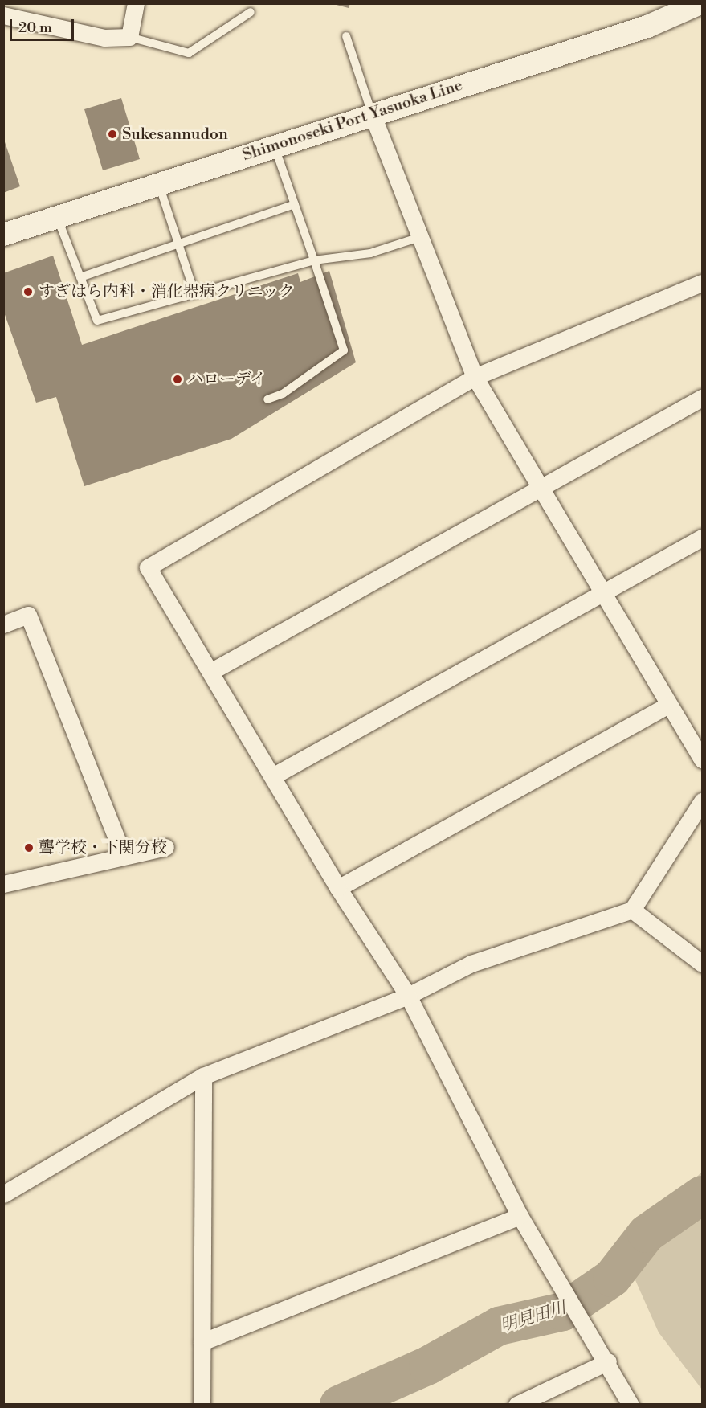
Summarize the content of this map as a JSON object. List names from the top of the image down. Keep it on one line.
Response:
{"streets":{"main road":["Shimonoseki Port Yasuoka Line"]},"water":["明見田川"],"places":["Sukesannudon","すぎはら内科・消化器病クリニック","ハローデイ","聾学校・下関分校"],"scale_bar":"20 m"}
